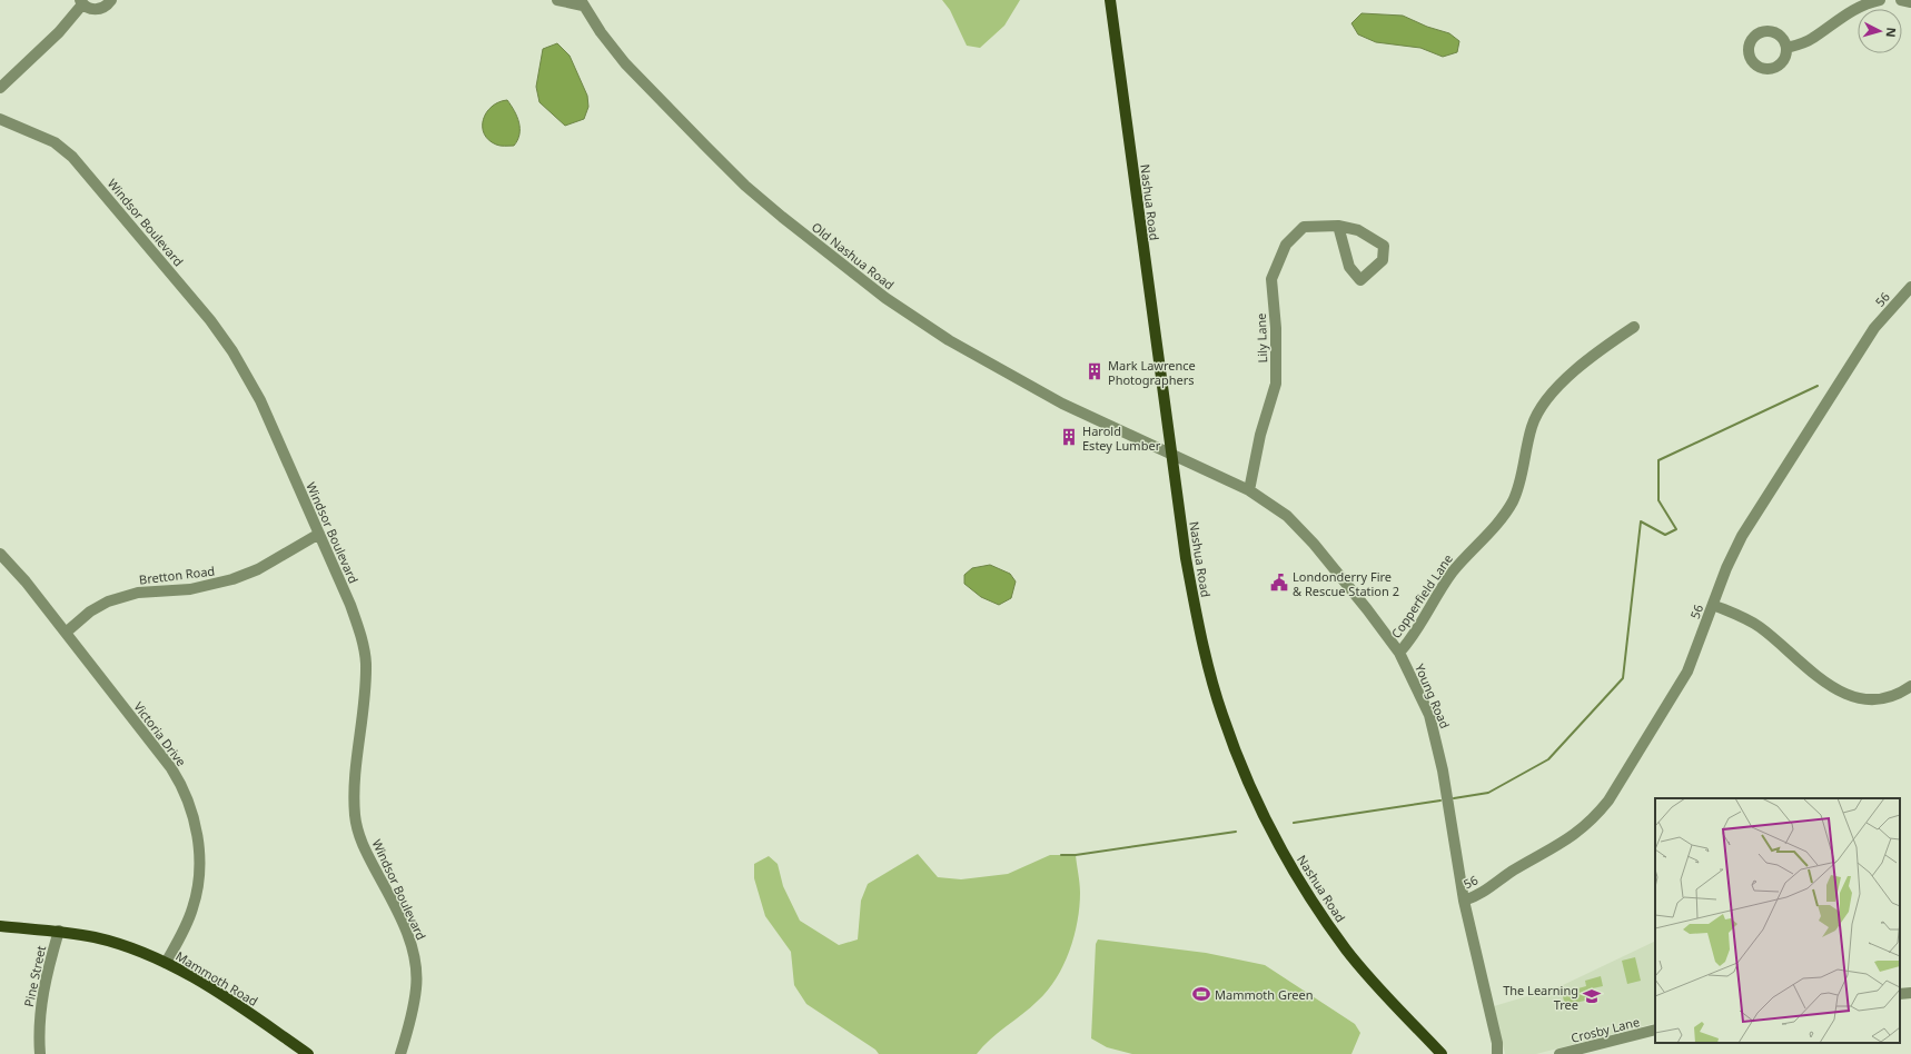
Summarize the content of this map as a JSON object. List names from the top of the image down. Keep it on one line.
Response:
{"streets":{"main road":["Nashua Road","Mammoth Road"],"street":["Windsor Boulevard","Old Nashua Road","56","Lily Lane","Bretton Road","Copperfield Lane","Young Road","Victoria Drive","Pine Street","Crosby Lane"]},"crossings":[["Nashua Road","Old Nashua Road"],["Nashua Road","Young Road"],["Windsor Boulevard","Bretton Road"],["Old Nashua Road","Young Road"],["56","Young Road"],["Lily Lane","Young Road"],["Bretton Road","Victoria Drive"],["Copperfield Lane","Young Road"],["Victoria Drive","Mammoth Road"],["Pine Street","Mammoth Road"]],"places":{"building":["Mark Lawrence Photographers","Harold Estey Lumber"],"public building":["Londonderry Fire & Rescue Station 2"],"sports":["Mammoth Green"],"school or university":["The Learning Tree"]},"north":"right"}
